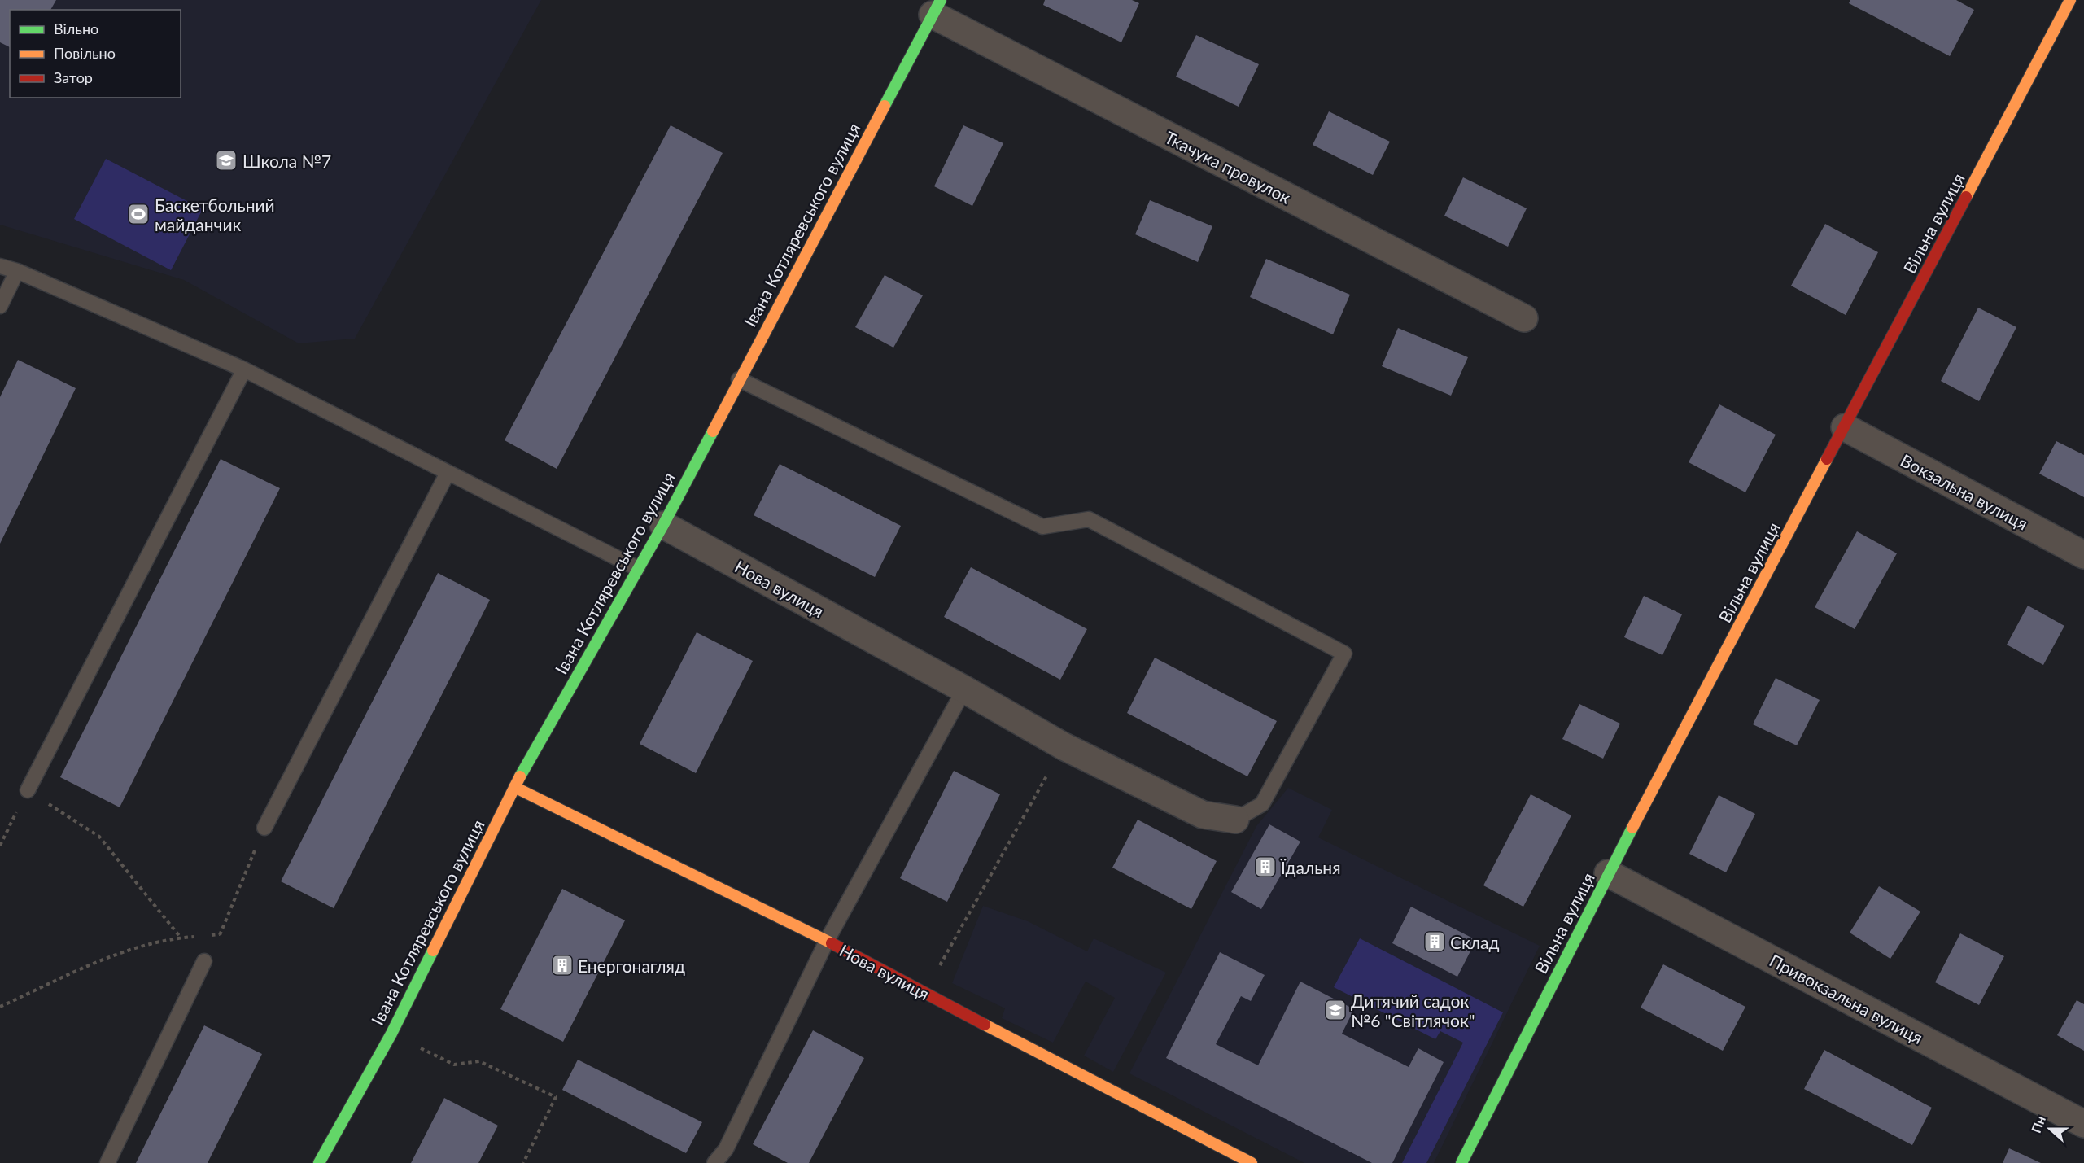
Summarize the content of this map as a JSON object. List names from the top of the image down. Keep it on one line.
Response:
{"streets":{"street":["Ткачука провулок","Вільна вулиця","Івана Котляревського вулиця","Вокзальна вулиця","Нова вулиця","Привокзальна вулиця"]},"crossings":[["Ткачука провулок","Івана Котляревського вулиця"],["Вільна вулиця","Вокзальна вулиця"],["Вільна вулиця","Привокзальна вулиця"],["Івана Котляревського вулиця","Нова вулиця"]],"places":{"school or university":["Школа №7","Дитячий садок №6 \"Світлячок\""],"sports":["Баскетбольний майданчик"],"building":["Їдальня","Склад","Енергонагляд"]},"legend":["Вільно","Повільно","Затор"],"north":"left"}
